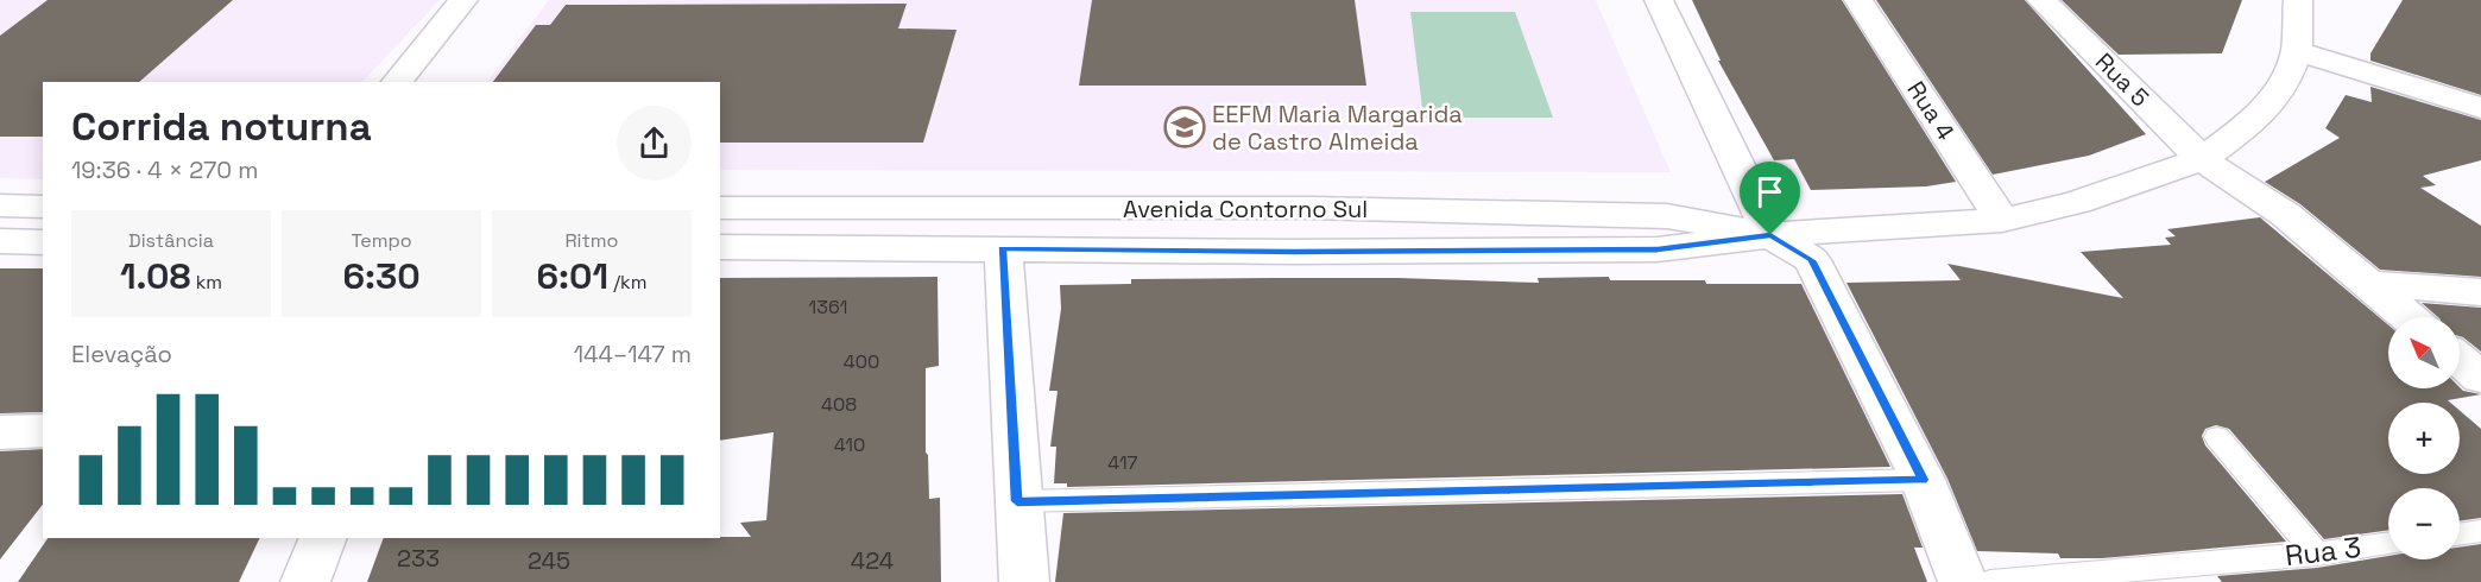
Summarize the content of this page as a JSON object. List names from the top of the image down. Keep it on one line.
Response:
{"streets":{"street":["Rua 5","Rua 4","Avenida Contorno Sul"],"lane":["Rua 3"]},"crossings":[["Rua 5","Avenida Contorno Sul"],["Rua 4","Avenida Contorno Sul"]],"places":{"school or university":["EEFM Maria Margarida de Castro Almeida"]},"house_numbers":["1361","400","408","410","417","233","245","424"],"north":"top left","page":{"heading":["Corrida noturna","19:36 · 4 × 270 m"],"stats":[["Distância","1.08 km"],["Tempo","6:30"],["Ritmo","6:01 /km"]],"map_buttons":["+","−"],"chart":["Elevação","144–147 m"]}}
